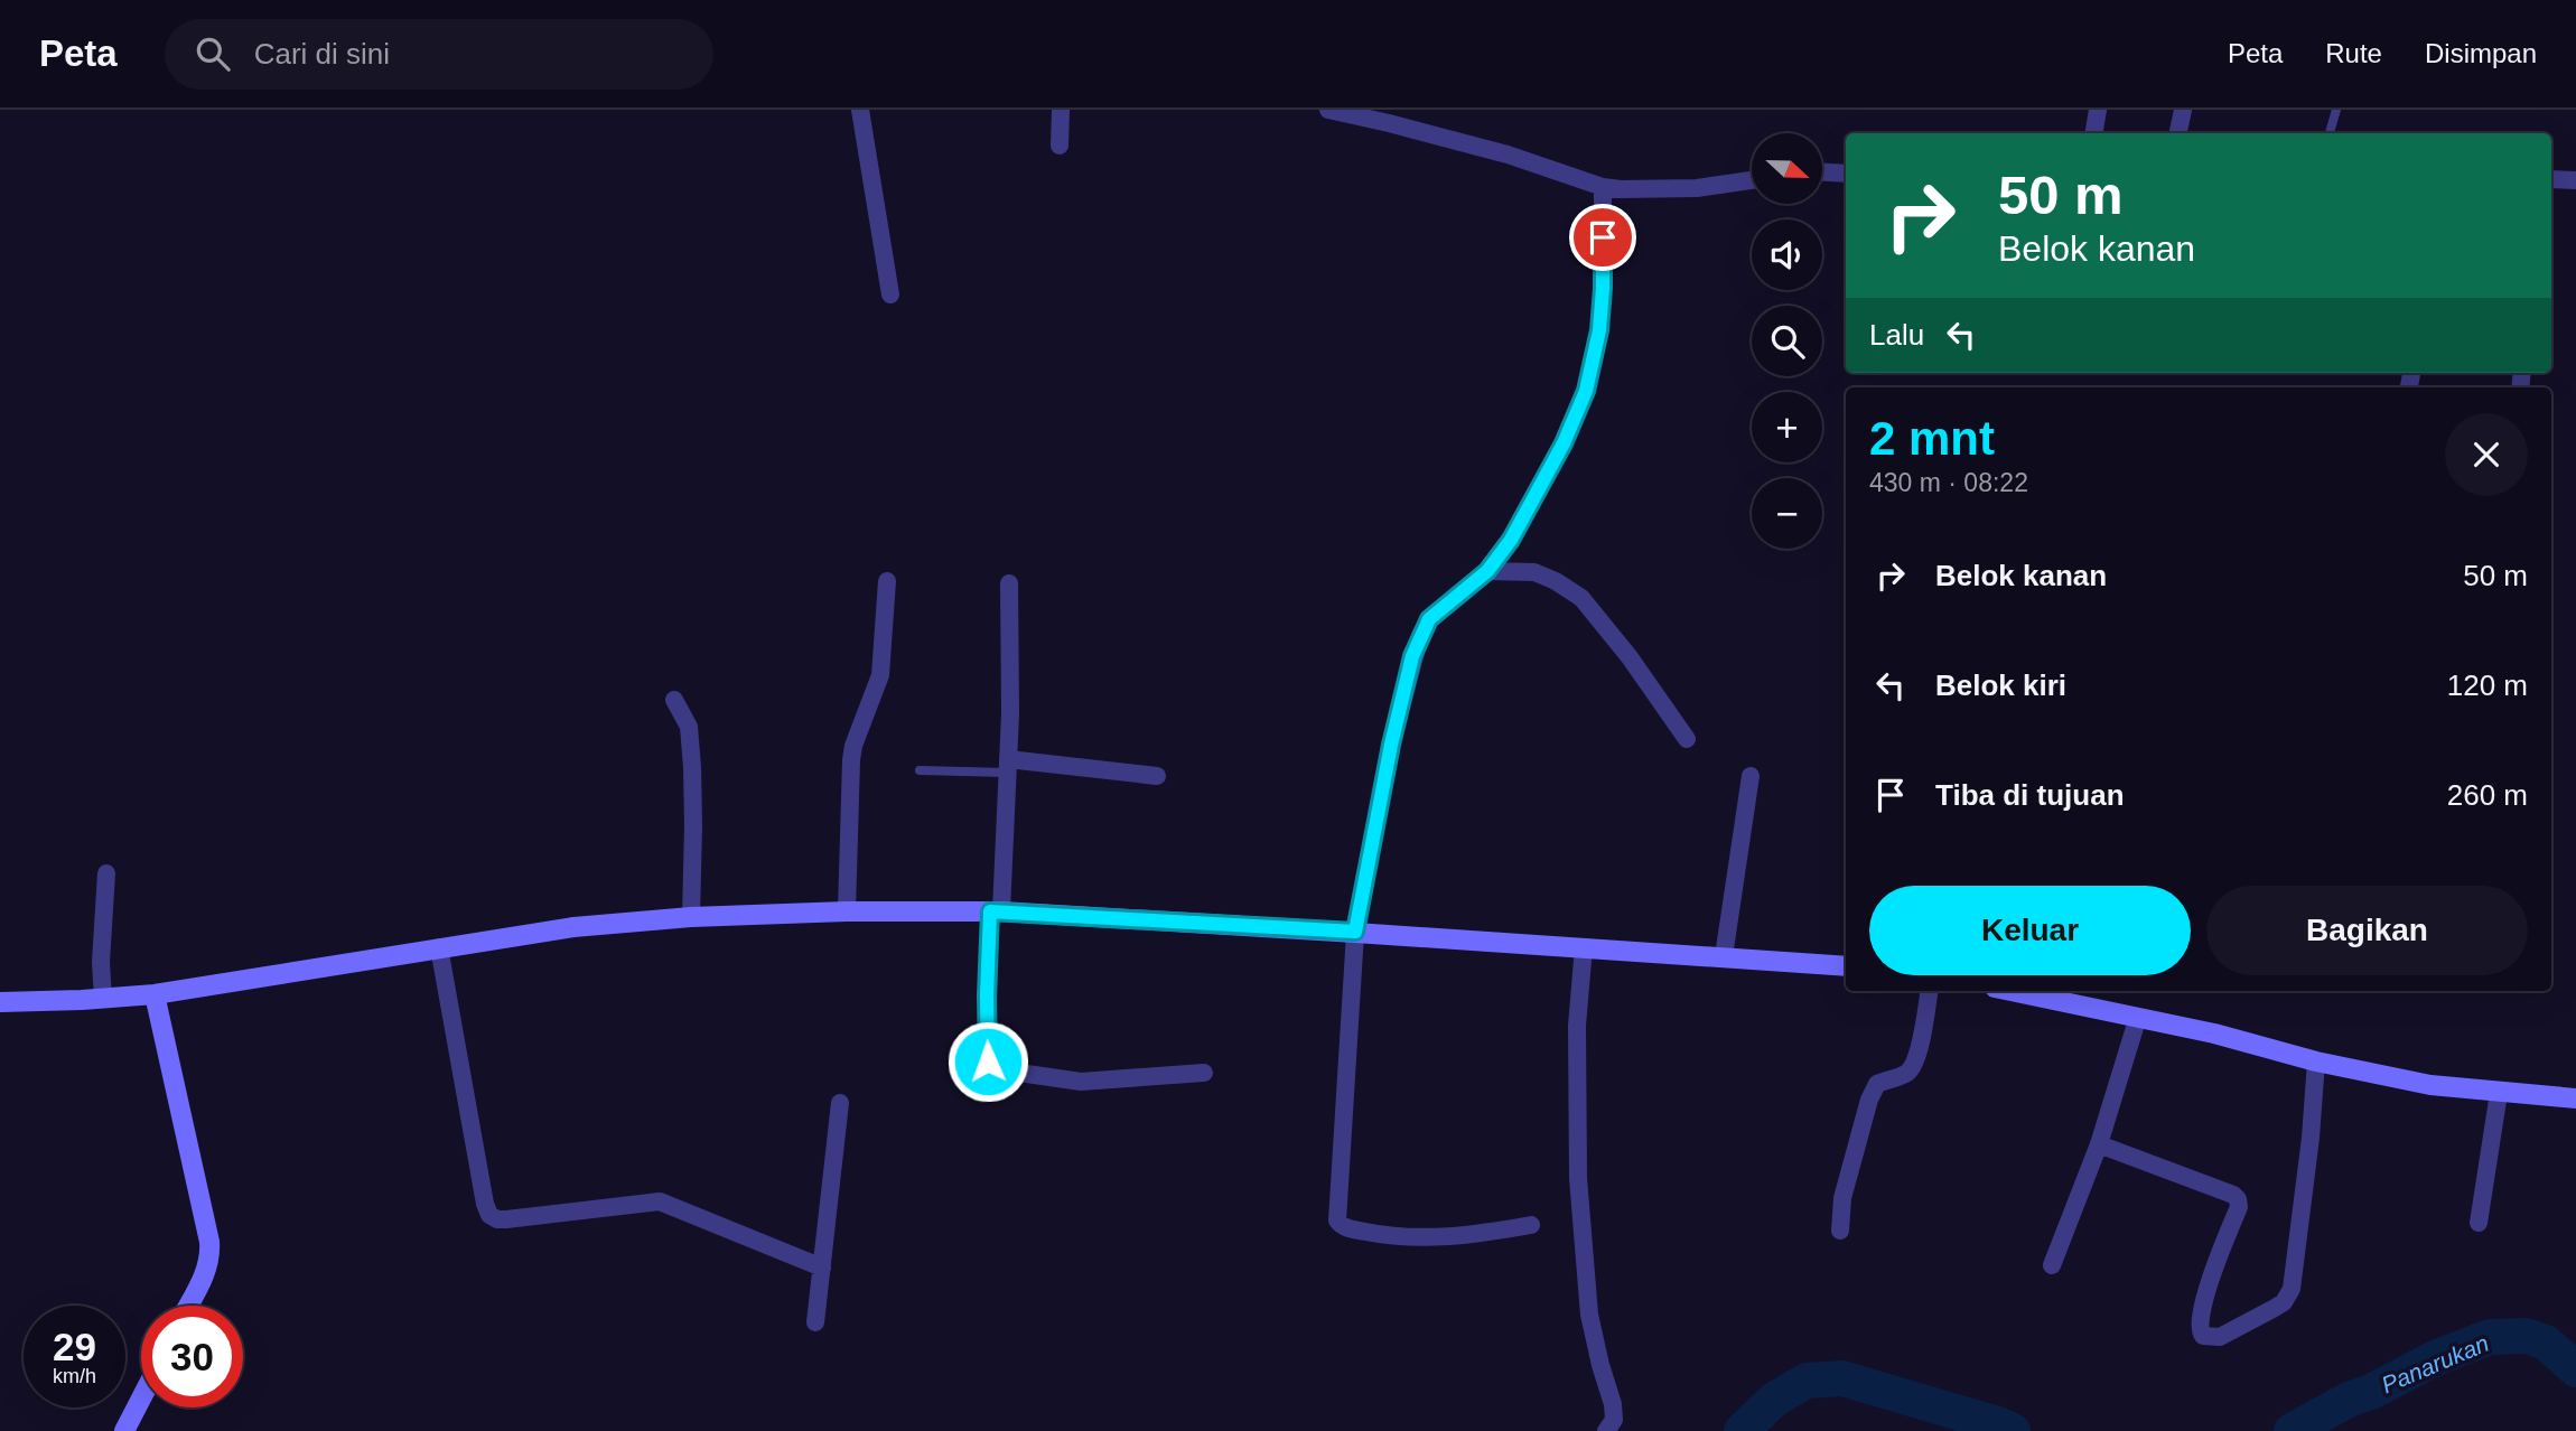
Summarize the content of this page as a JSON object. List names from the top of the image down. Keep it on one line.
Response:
{"water":["Panarukan"],"north":"right","page":{"header":"Peta","search":"Cari di sini","nav":["Peta","Rute","Disimpan"],"map_buttons":["+","−"],"turn":["50 m","Belok kanan"],"then":"Lalu","heading":["2 mnt","430 m · 08:22"],"list":[{"name":"Belok kanan","value":"50 m"},{"name":"Belok kiri","value":"120 m"},{"name":"Tiba di tujuan","value":"260 m"}],"buttons":["Keluar","Bagikan"],"speed":"29 km/h","limit":"30"}}
